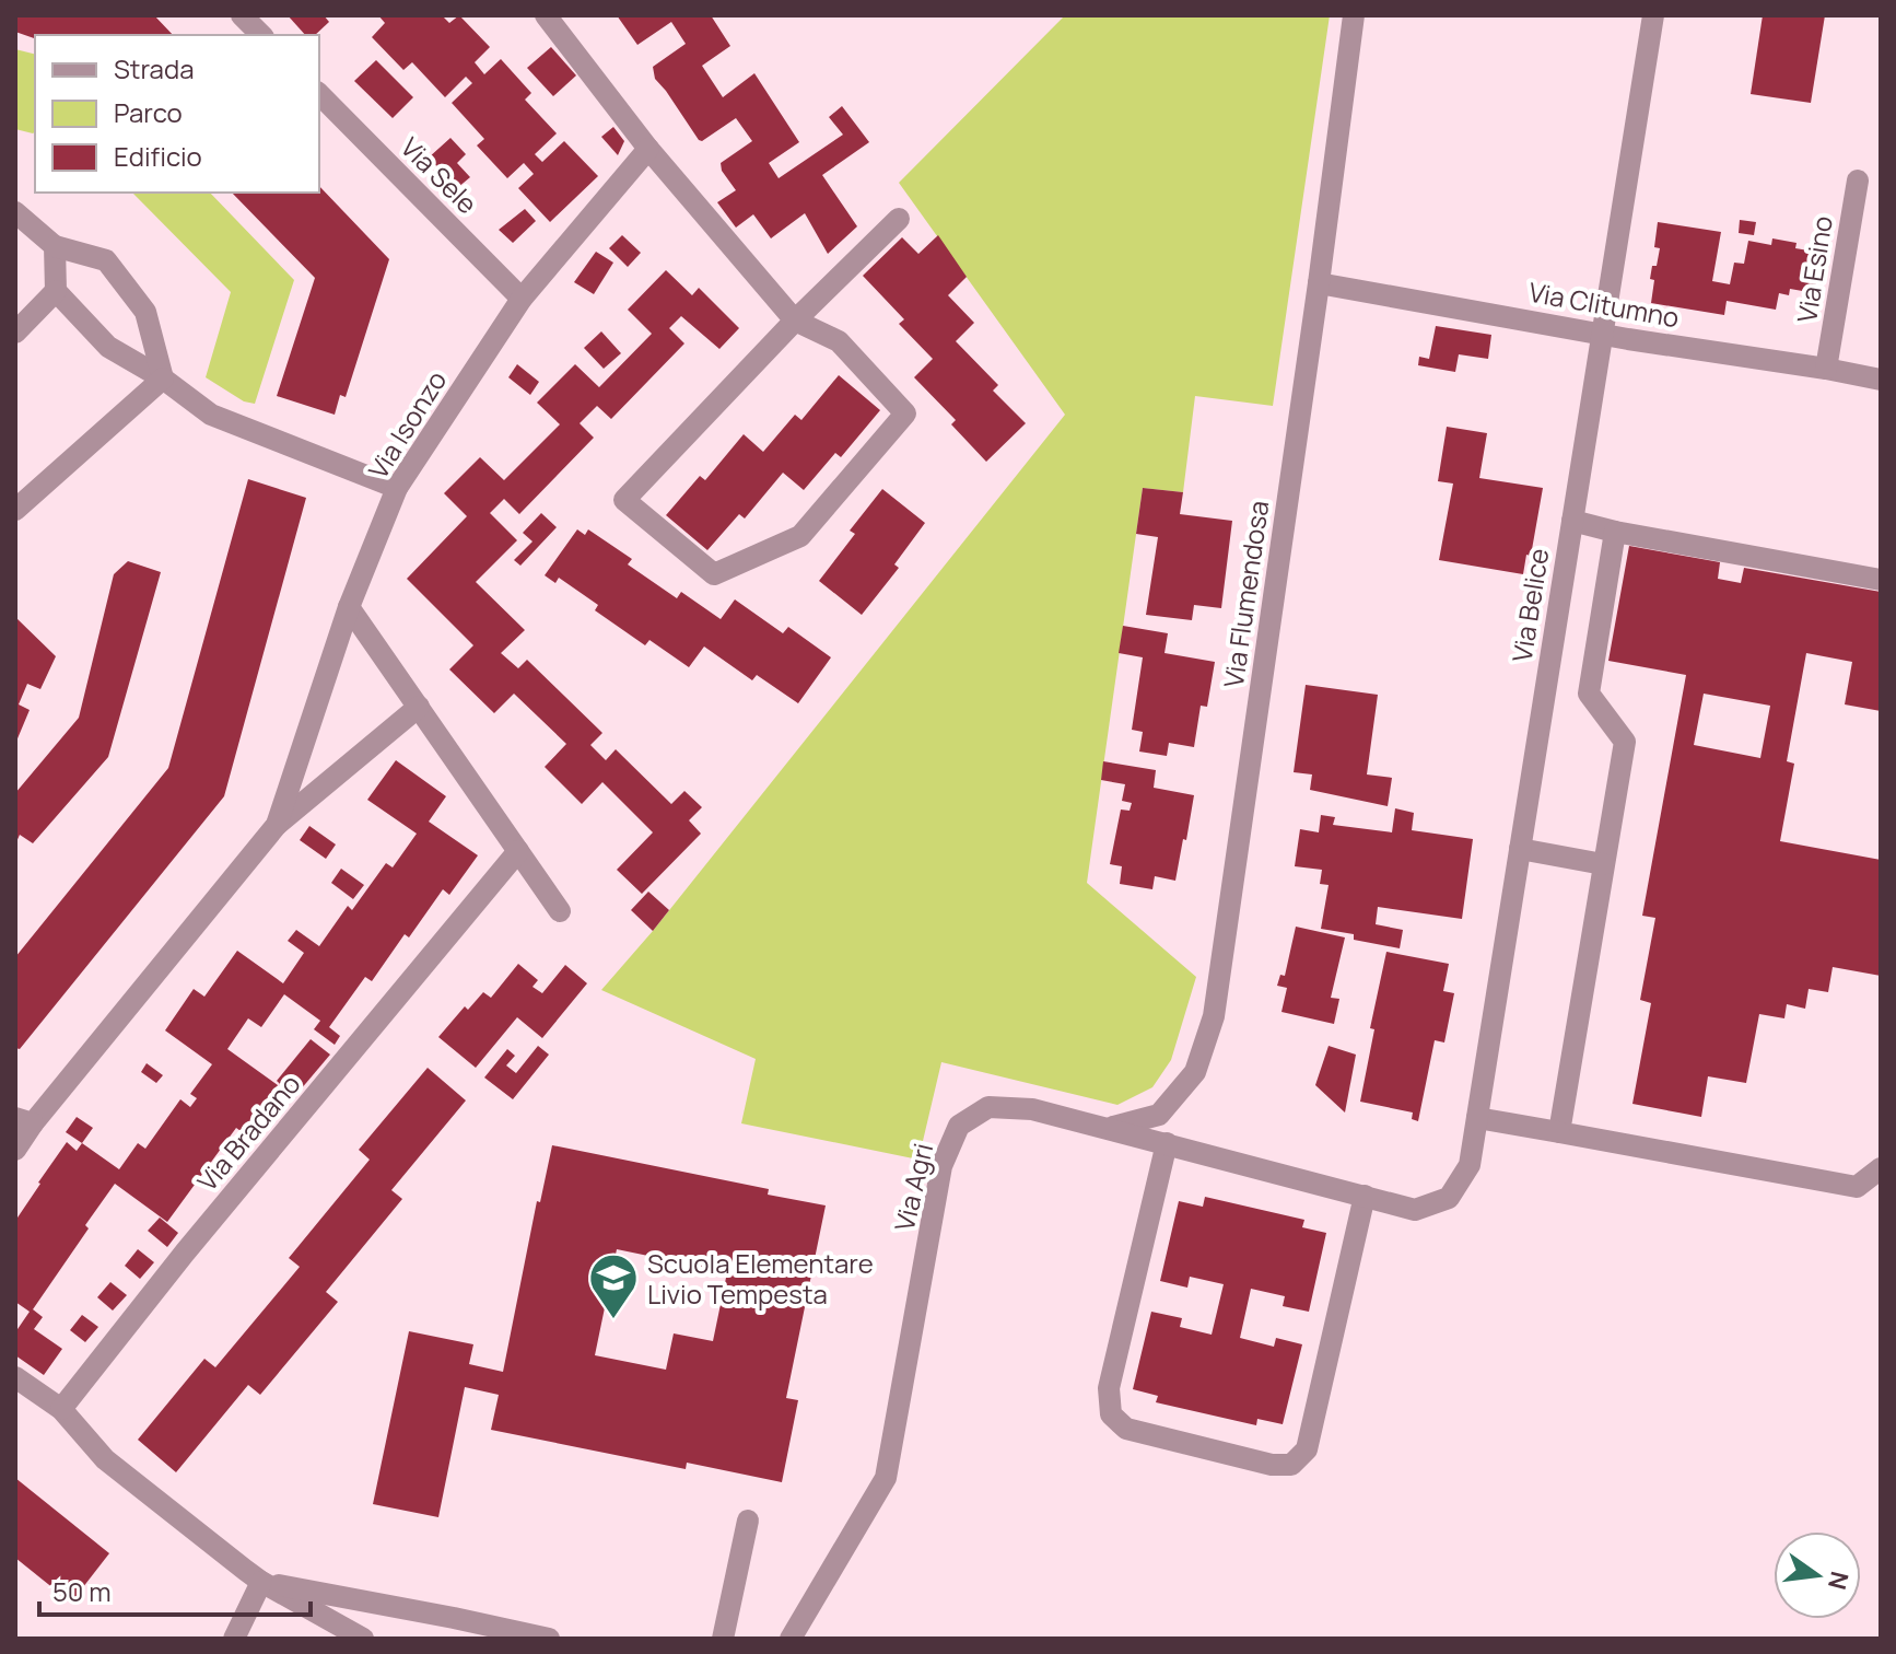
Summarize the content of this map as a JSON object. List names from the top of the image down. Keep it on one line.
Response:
{"streets":{"street":["Via Sele","Via Esino","Via Clitumno","Via Isonzo","Via Flumendosa","Via Belice","Via Bradano","Via Agri"]},"crossings":[["Via Sele","Via Isonzo"],["Via Esino","Via Clitumno"],["Via Clitumno","Via Flumendosa"],["Via Clitumno","Via Belice"],["Via Flumendosa","Via Agri"],["Via Belice","Via Agri"]],"places":{"school or university":["Scuola Elementare Livio Tempesta"]},"legend":["Strada","Parco","Edificio"],"scale_bar":"50 m","north":"right"}
